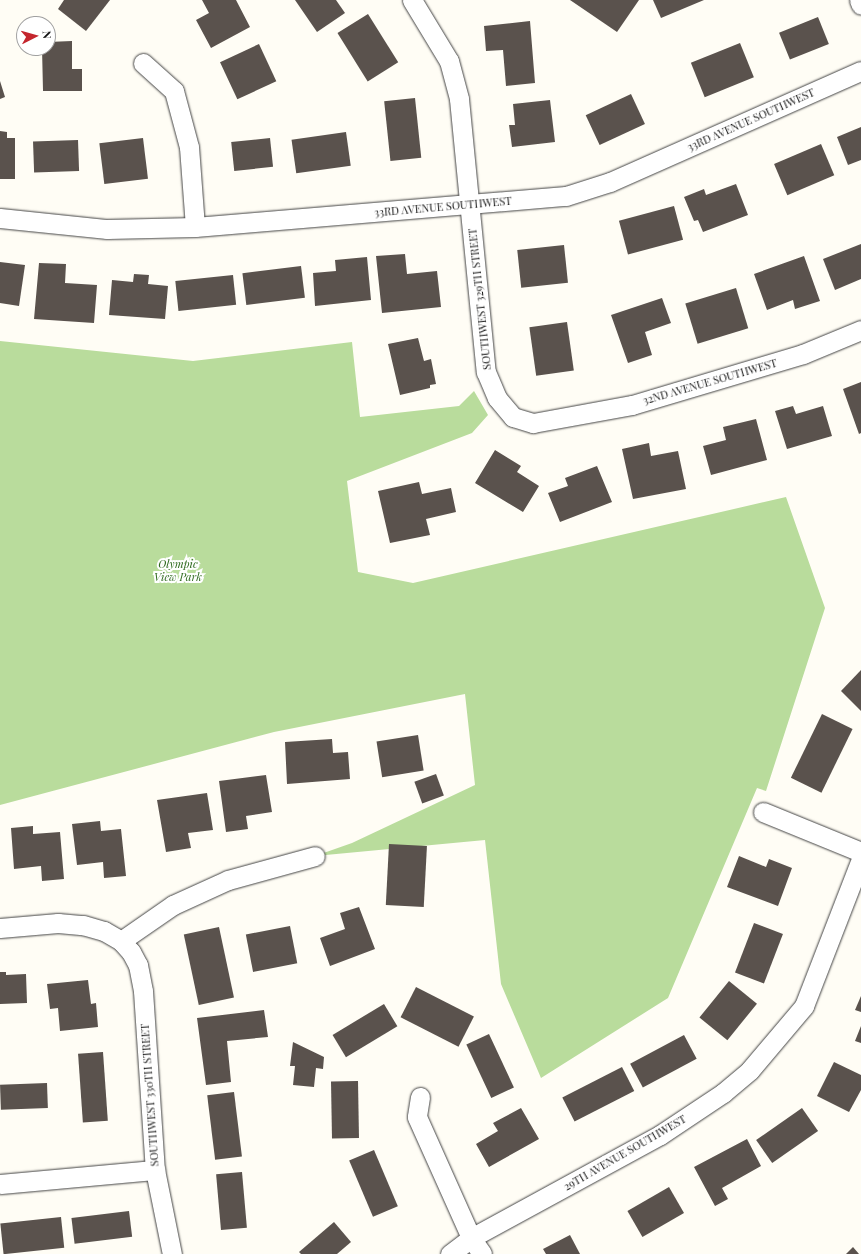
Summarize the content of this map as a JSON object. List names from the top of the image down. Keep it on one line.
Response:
{"streets":{"street":["33RD AVENUE SOUTHWEST","SOUTHWEST 329TH STREET","32ND AVENUE SOUTHWEST","SOUTHWEST 330TH STREET","29TH AVENUE SOUTHWEST"]},"crossings":[["33RD AVENUE SOUTHWEST","SOUTHWEST 329TH STREET"],["SOUTHWEST 329TH STREET","32ND AVENUE SOUTHWEST"]],"parks":["Olympic View Park"],"north":"right"}
